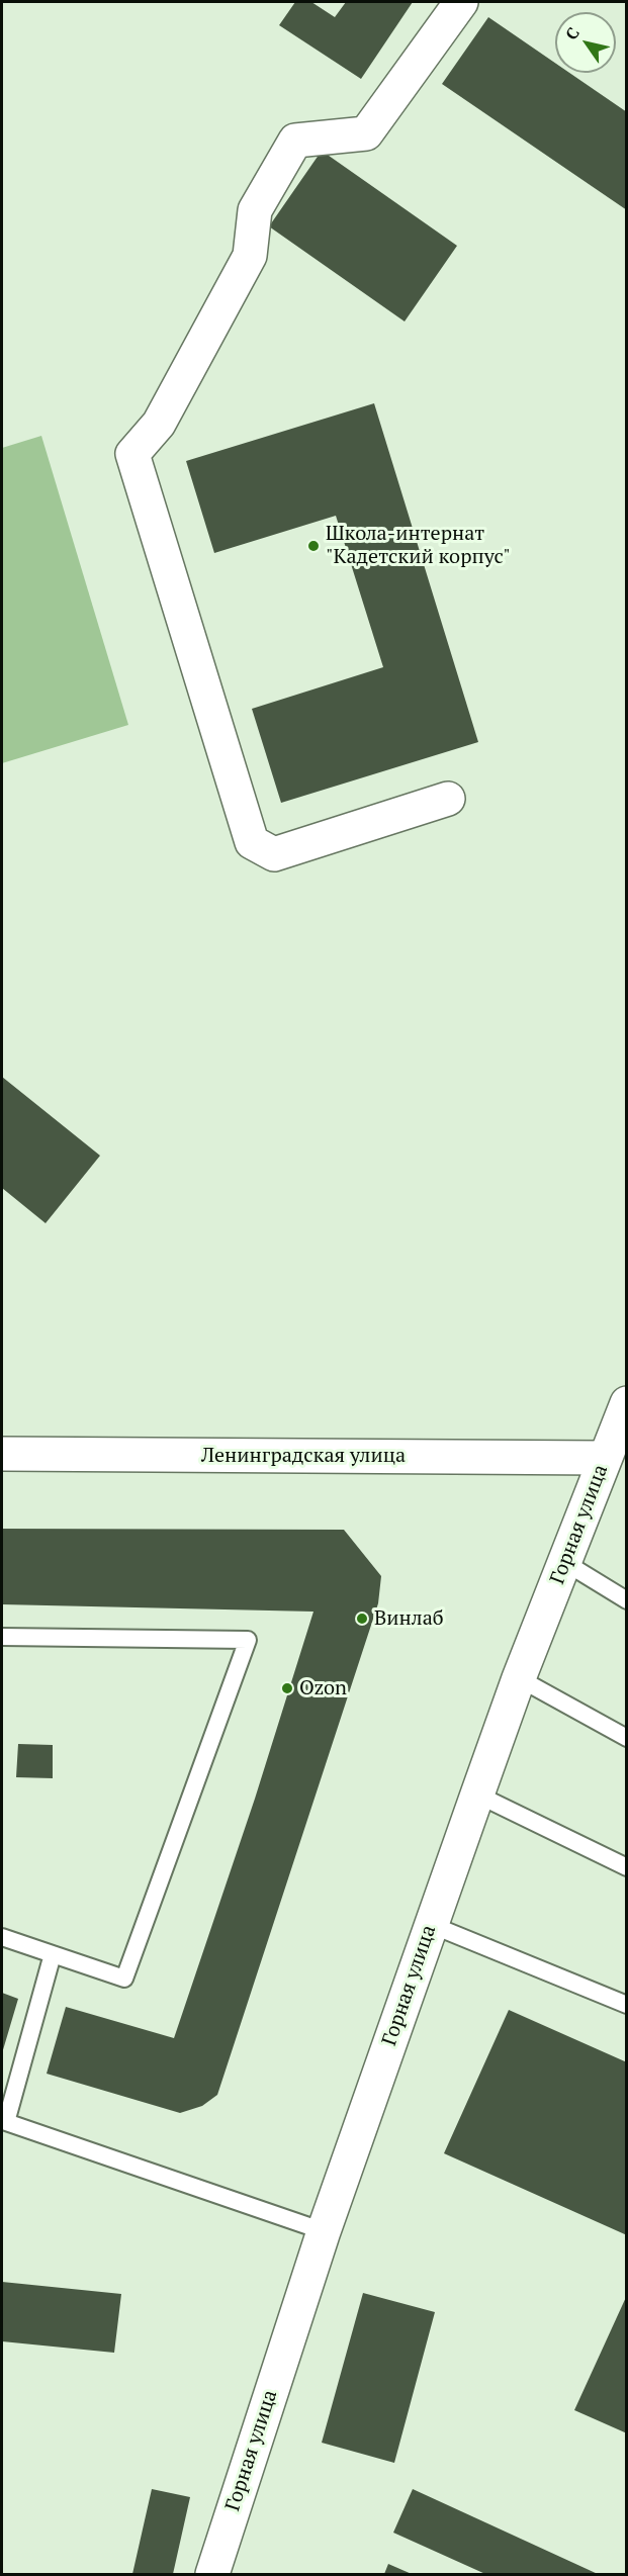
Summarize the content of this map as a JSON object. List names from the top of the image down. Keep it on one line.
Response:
{"streets":{"street":["Ленинградская улица","Горная улица"]},"crossings":[["Ленинградская улица","Горная улица"]],"places":["Школа-интернат \"Кадетский корпус\"","Винлаб","Ozon"],"north":"top left"}
